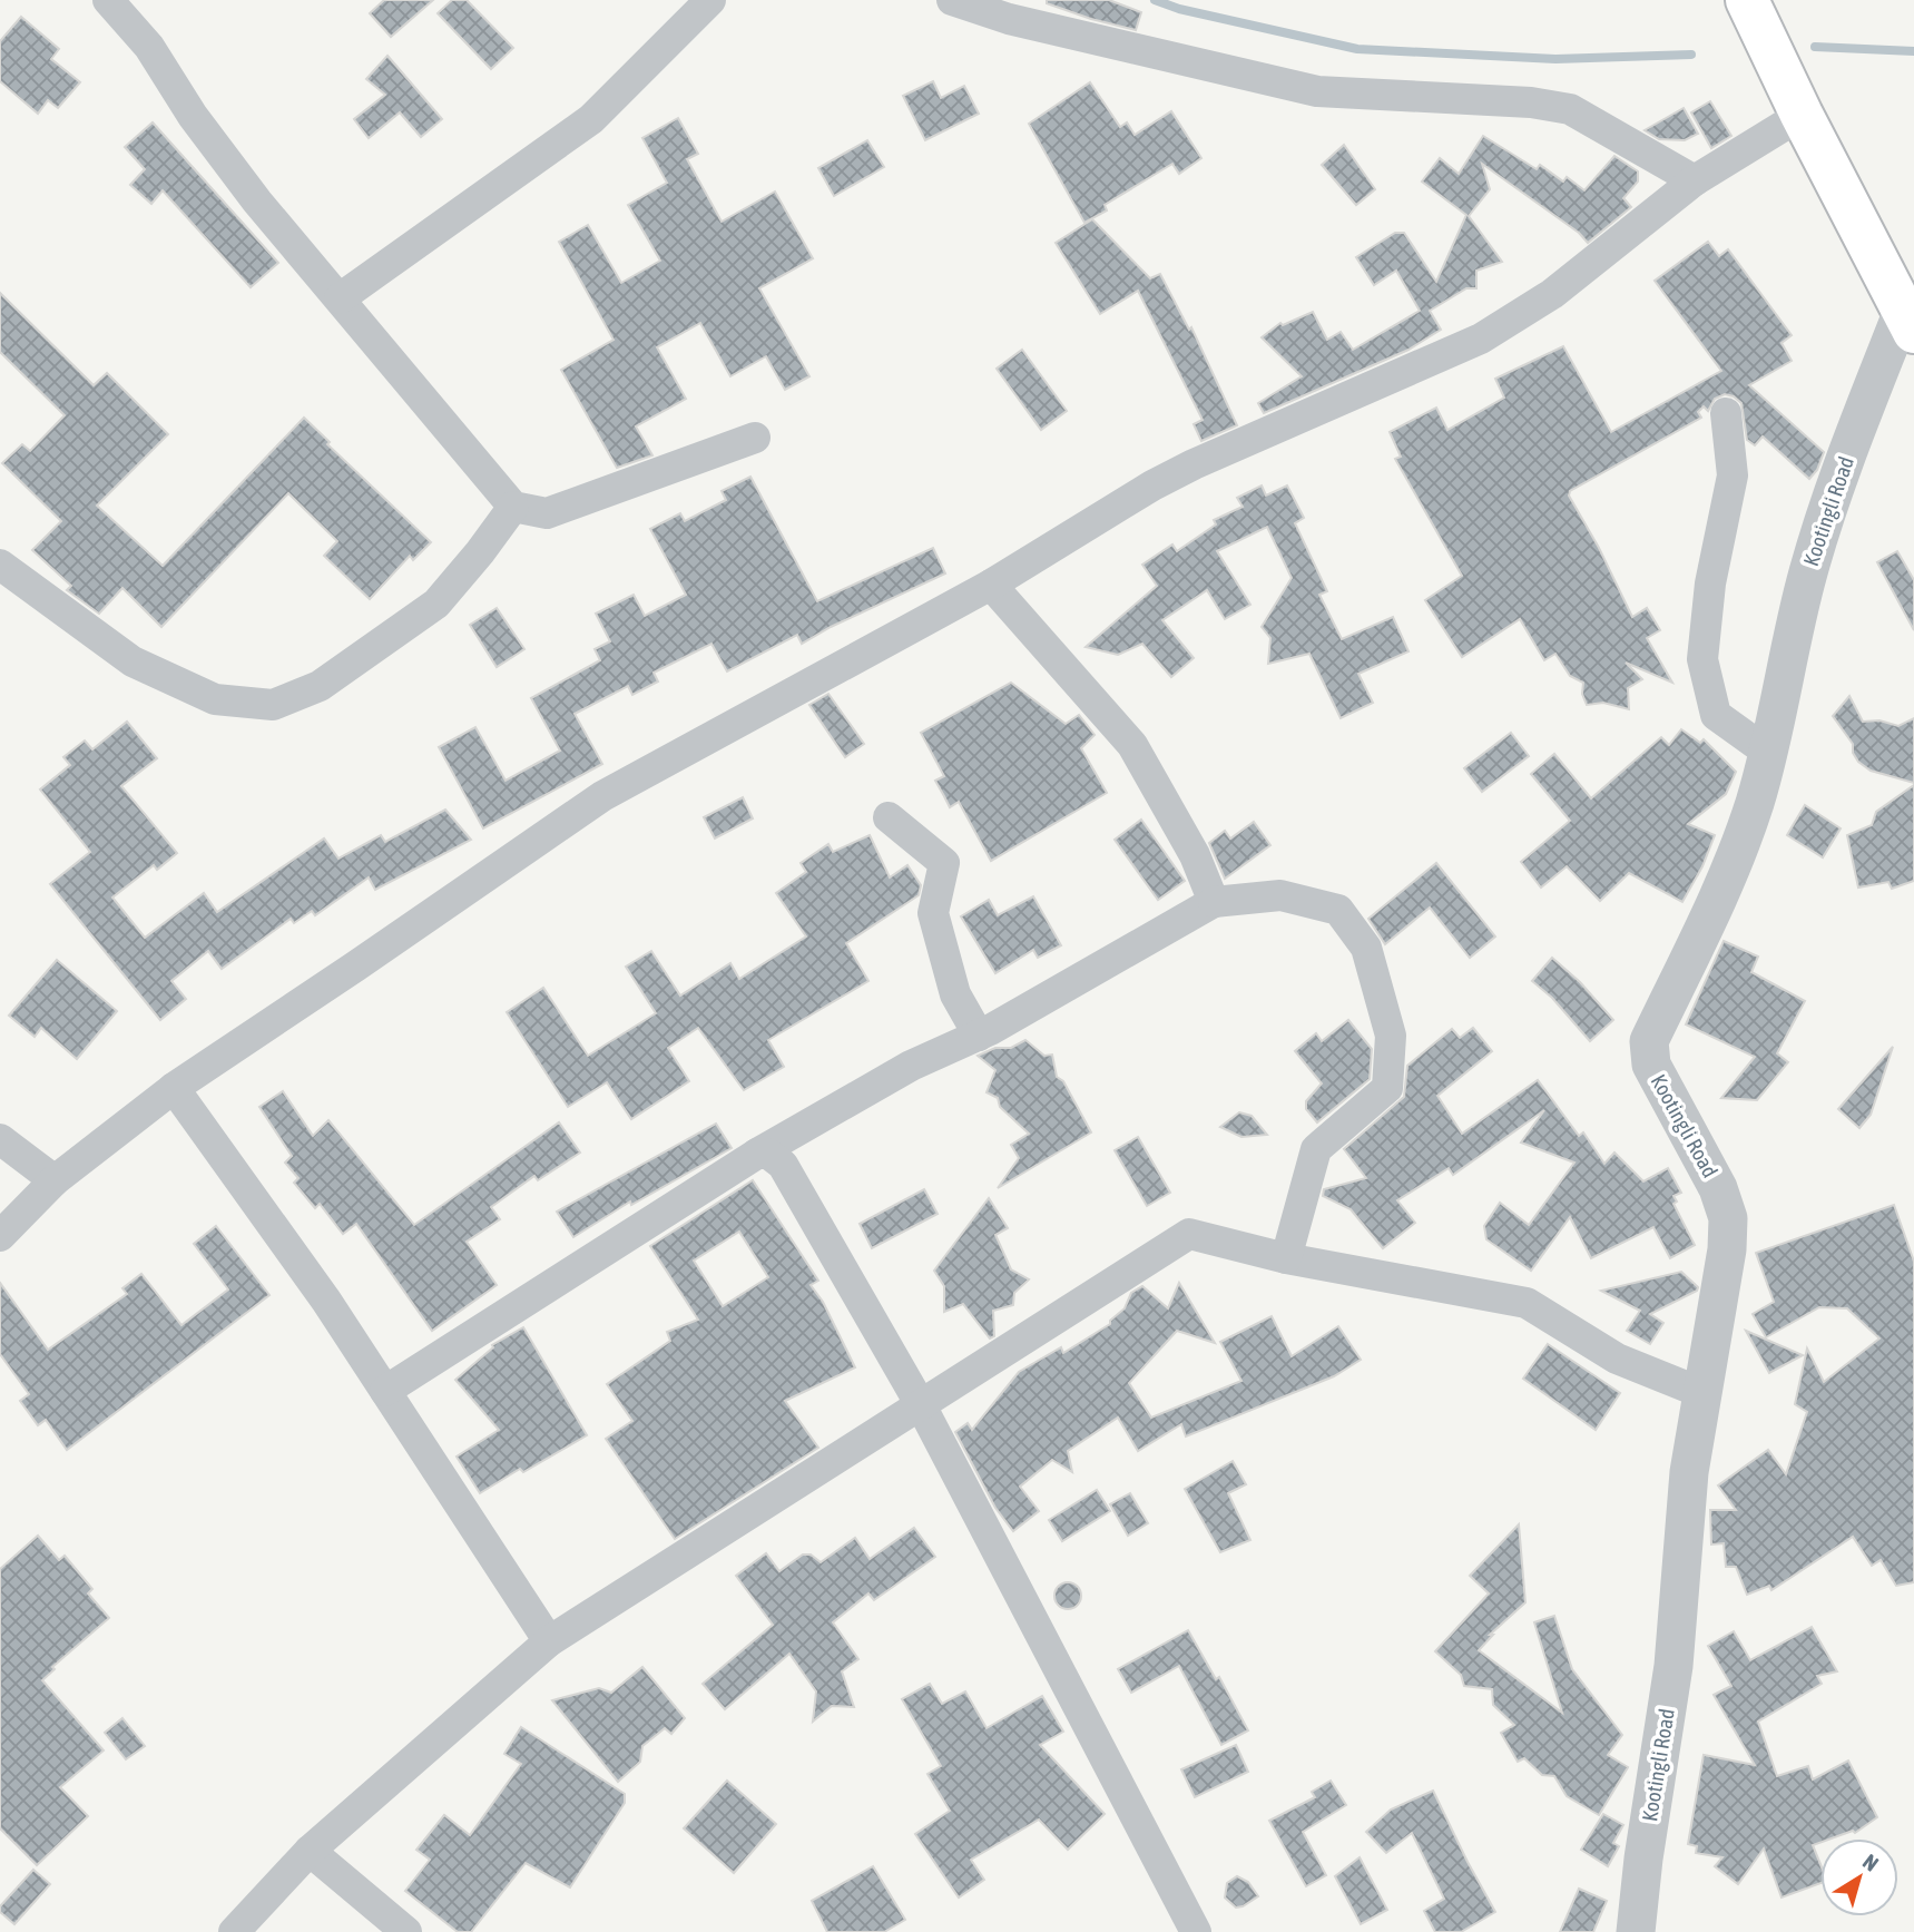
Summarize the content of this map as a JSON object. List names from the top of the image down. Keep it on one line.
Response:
{"streets":{"street":["Kootingli Road"]},"north":"top right"}
